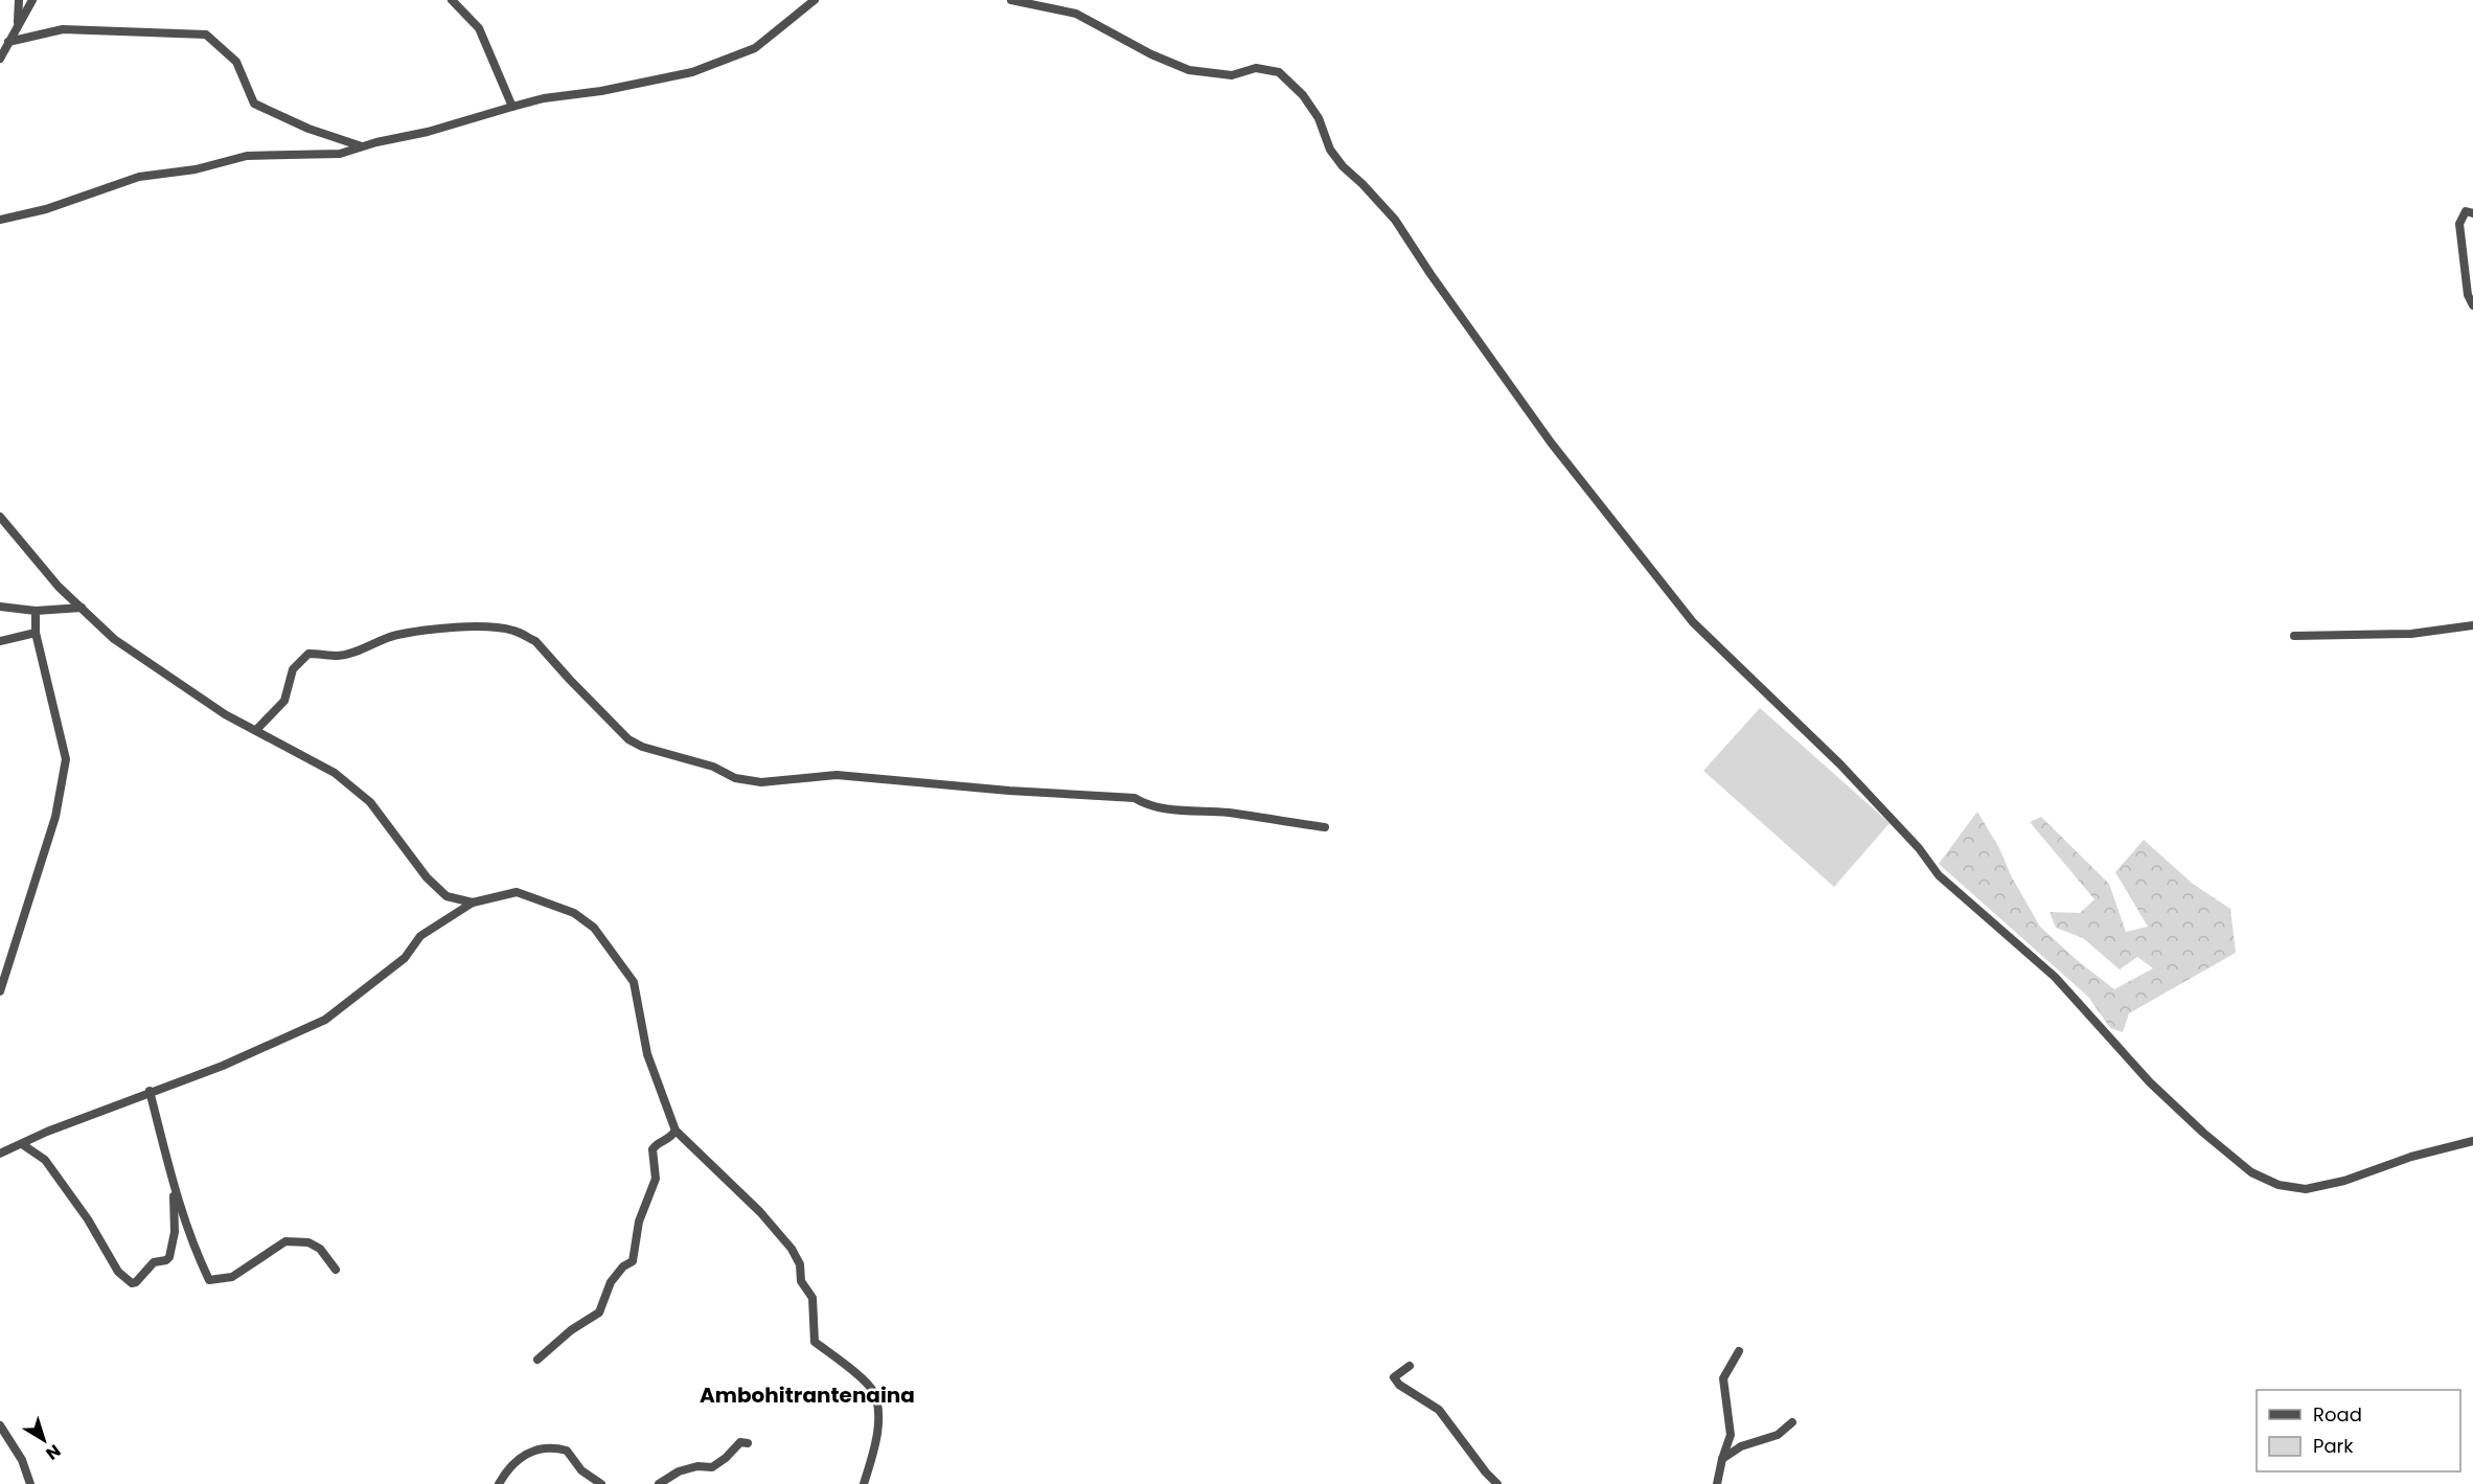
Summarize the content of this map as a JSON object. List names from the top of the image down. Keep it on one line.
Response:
{"districts":["Ambohitrantenaina"],"legend":["Road","Park"],"north":"bottom right"}
